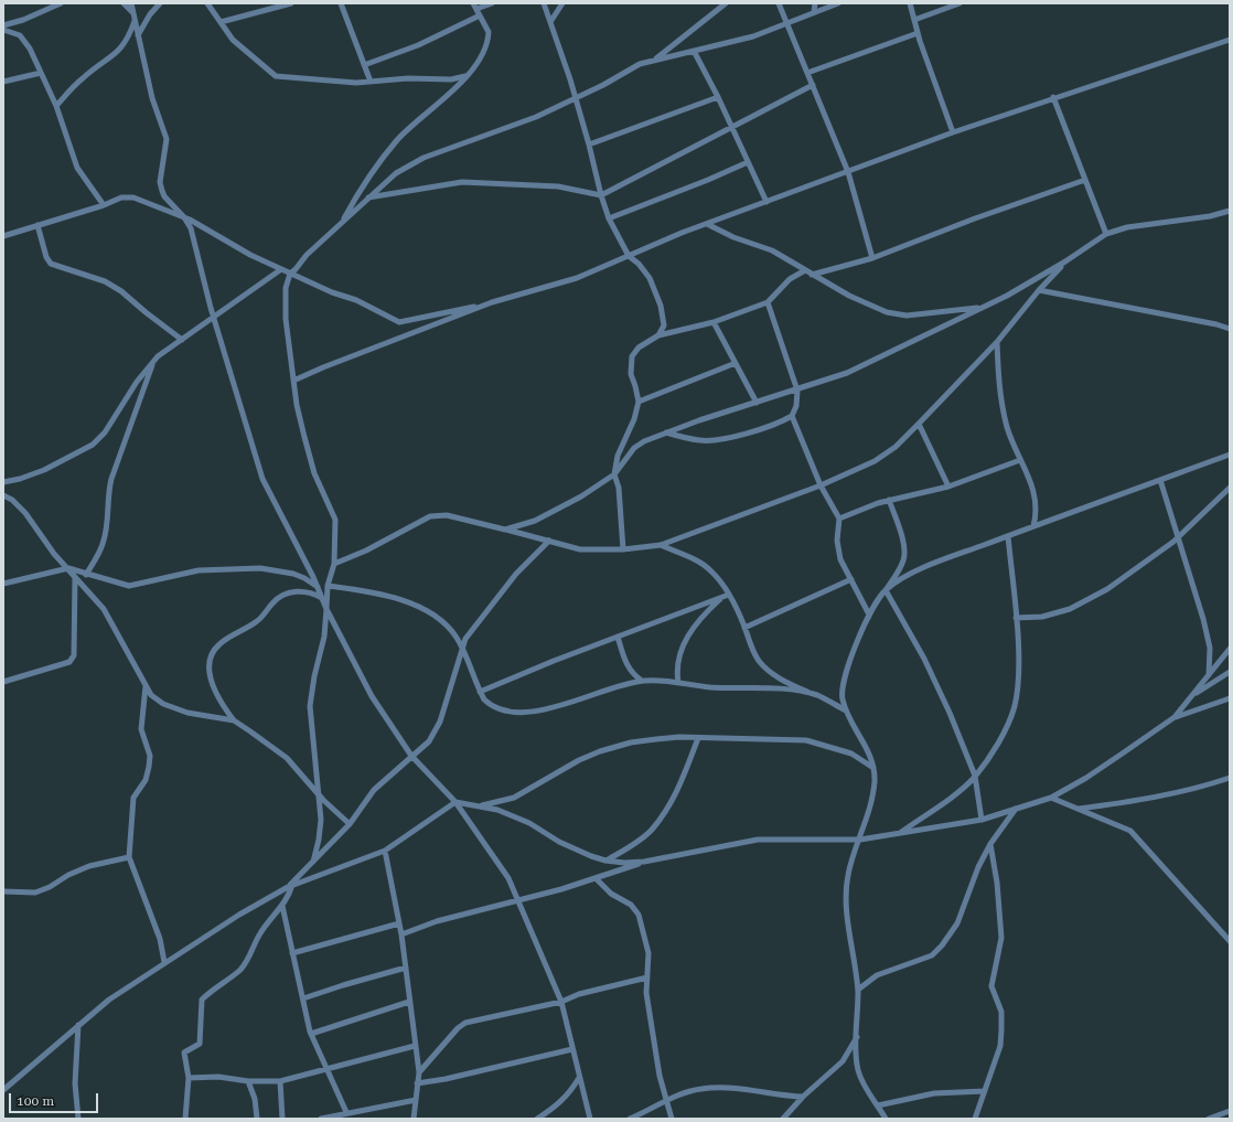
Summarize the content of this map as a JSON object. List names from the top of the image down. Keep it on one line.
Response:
{"scale_bar":"100 m"}
